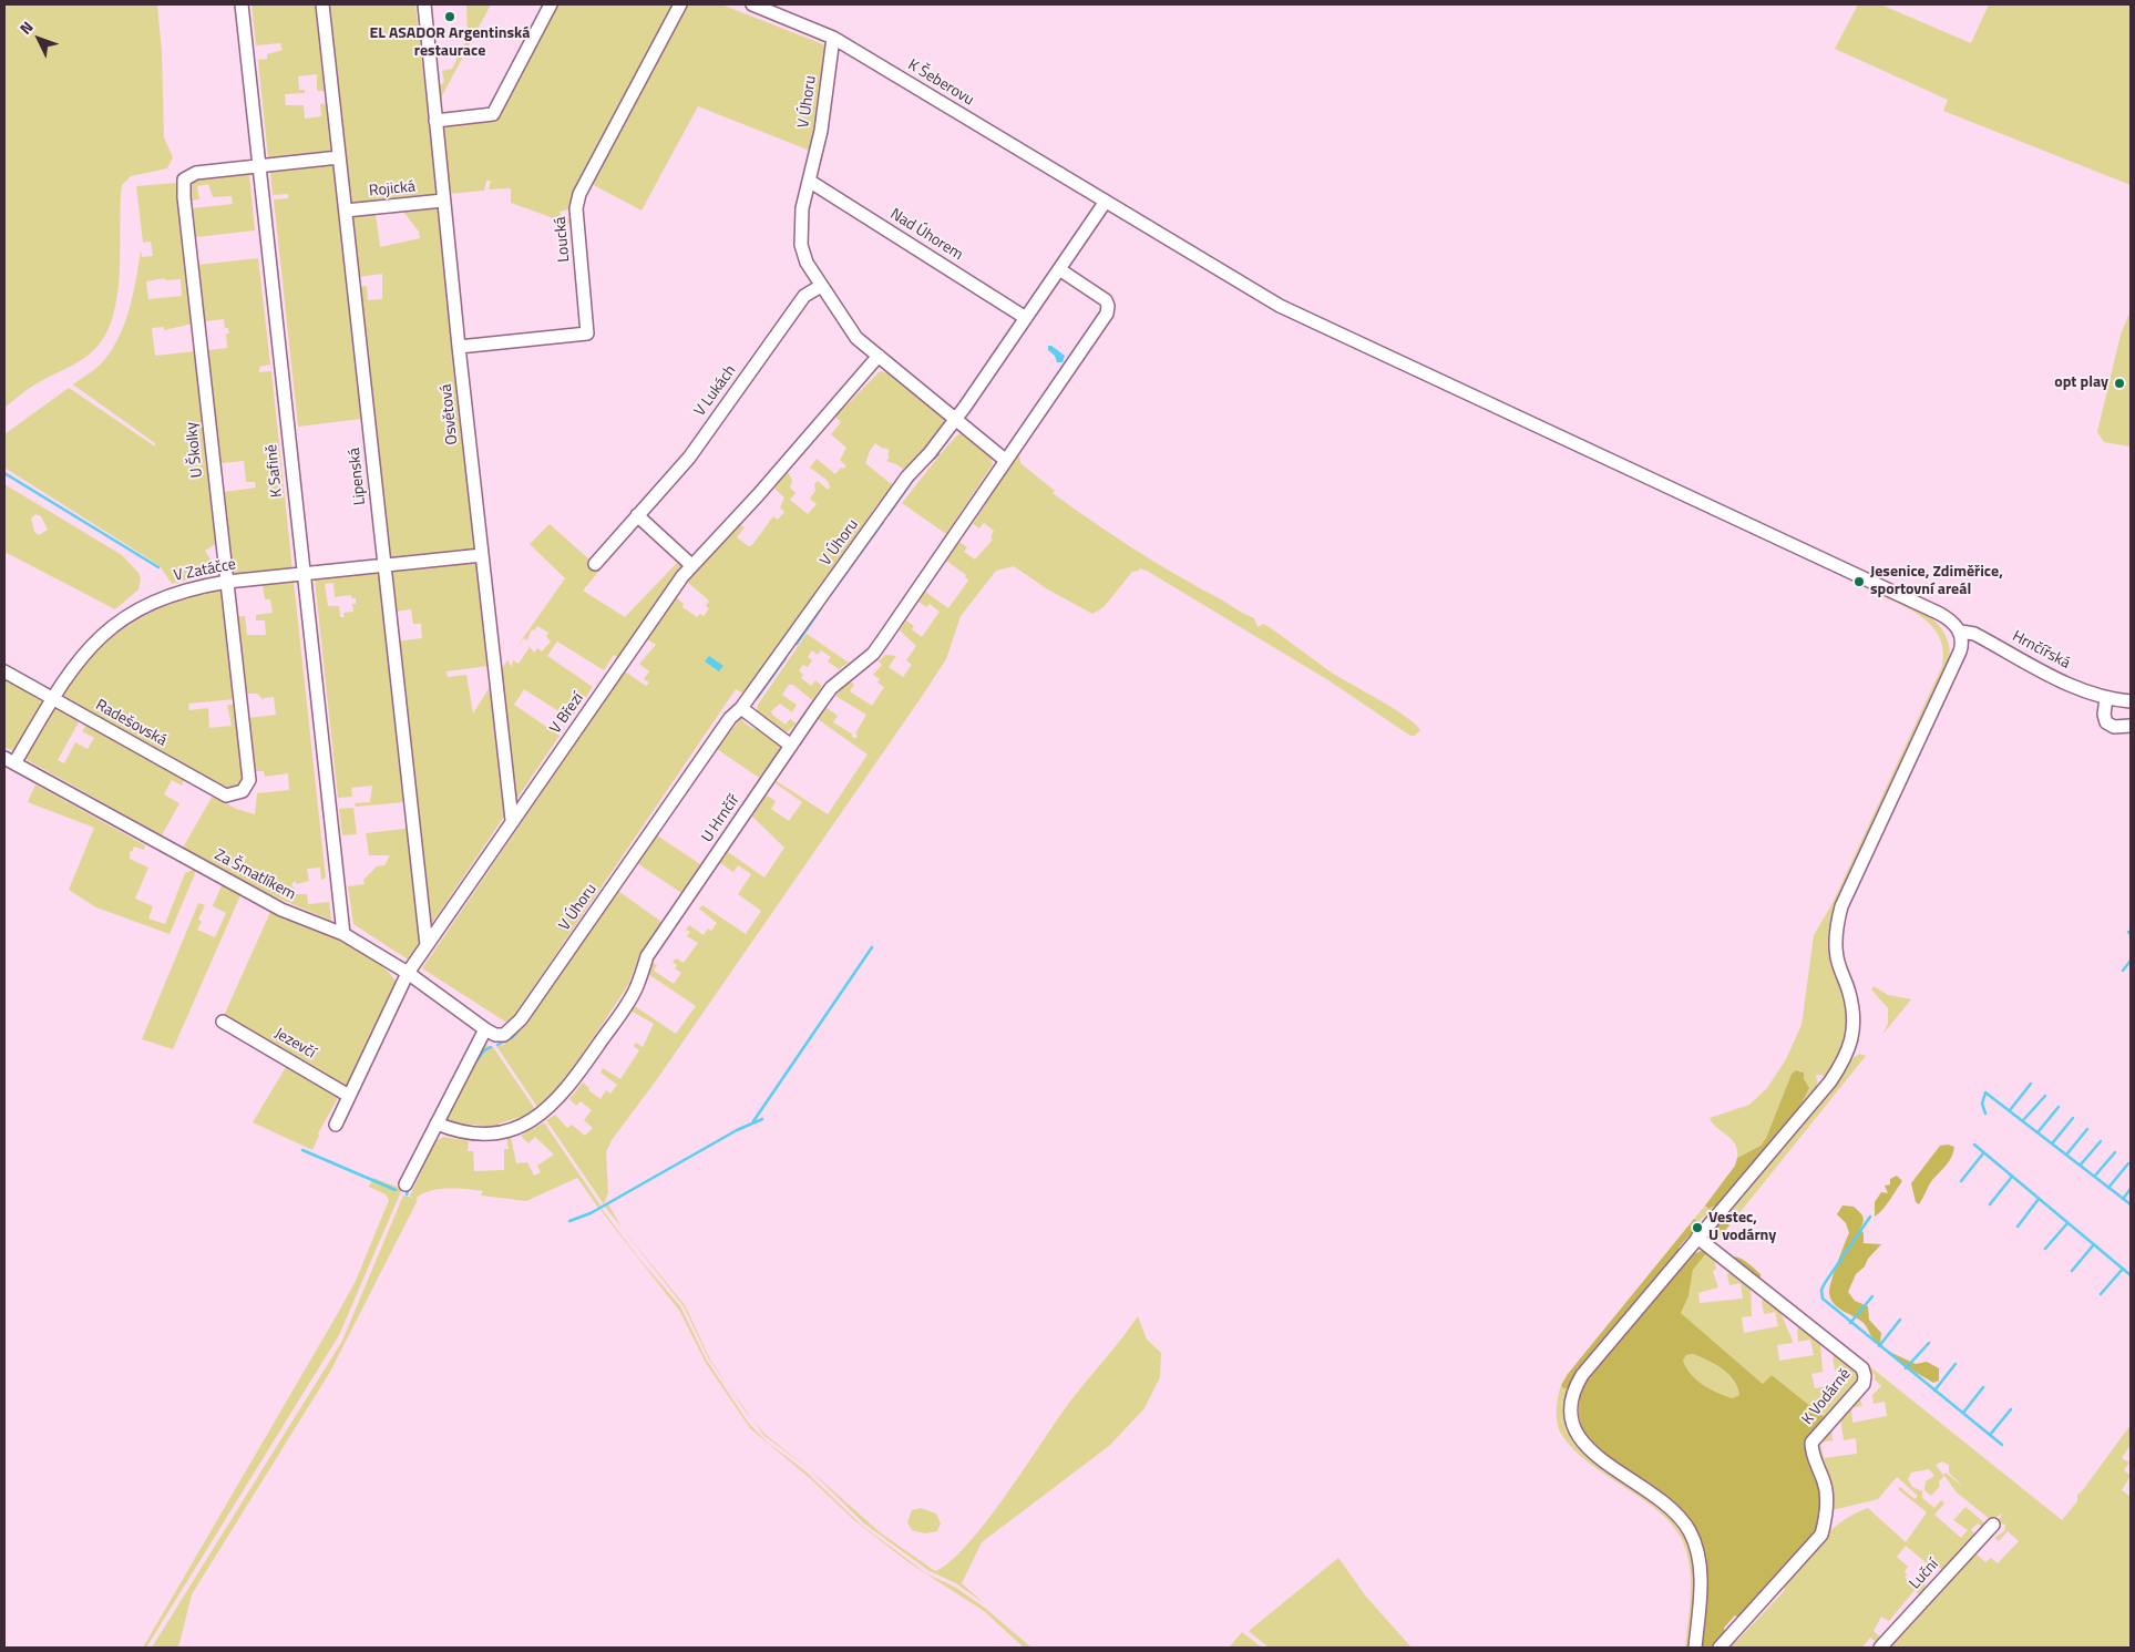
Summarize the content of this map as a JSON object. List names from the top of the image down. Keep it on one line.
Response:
{"streets":{"street":["K Šeberovu","V Úhoru","Rojická","Nad Úhorem","Loucká","V Lukách","Osvětová","U Školky","K Safině","Lipenská","V Zatáčce","Hrnčířská","V Březí","Radešovská","U Hrnčíř","Za Šmatlíkem","Jezevčí","K Vodárně","Luční"]},"crossings":[["K Šeberovu","V Úhoru"],["K Šeberovu","Hrnčířská"],["V Úhoru","Nad Úhorem"],["V Úhoru","V Lukách"],["V Úhoru","V Březí"],["V Úhoru","Za Šmatlíkem"],["Rojická","Osvětová"],["Rojická","Lipenská"],["Loucká","Osvětová"],["Osvětová","V Zatáčce"],["Osvětová","V Březí"],["U Školky","K Safině"],["U Školky","V Zatáčce"],["U Školky","Radešovská"],["K Safině","V Zatáčce"],["K Safině","Za Šmatlíkem"],["Lipenská","V Zatáčce"],["Lipenská","V Březí"],["V Zatáčce","Radešovská"],["V Zatáčce","Za Šmatlíkem"],["V Březí","Za Šmatlíkem"],["V Březí","Jezevčí"]],"places":["EL ASADOR Argentinská restaurace","opt play","Jesenice, Zdiměřice, sportovní areál","Vestec, U vodárny"],"north":"top left"}
